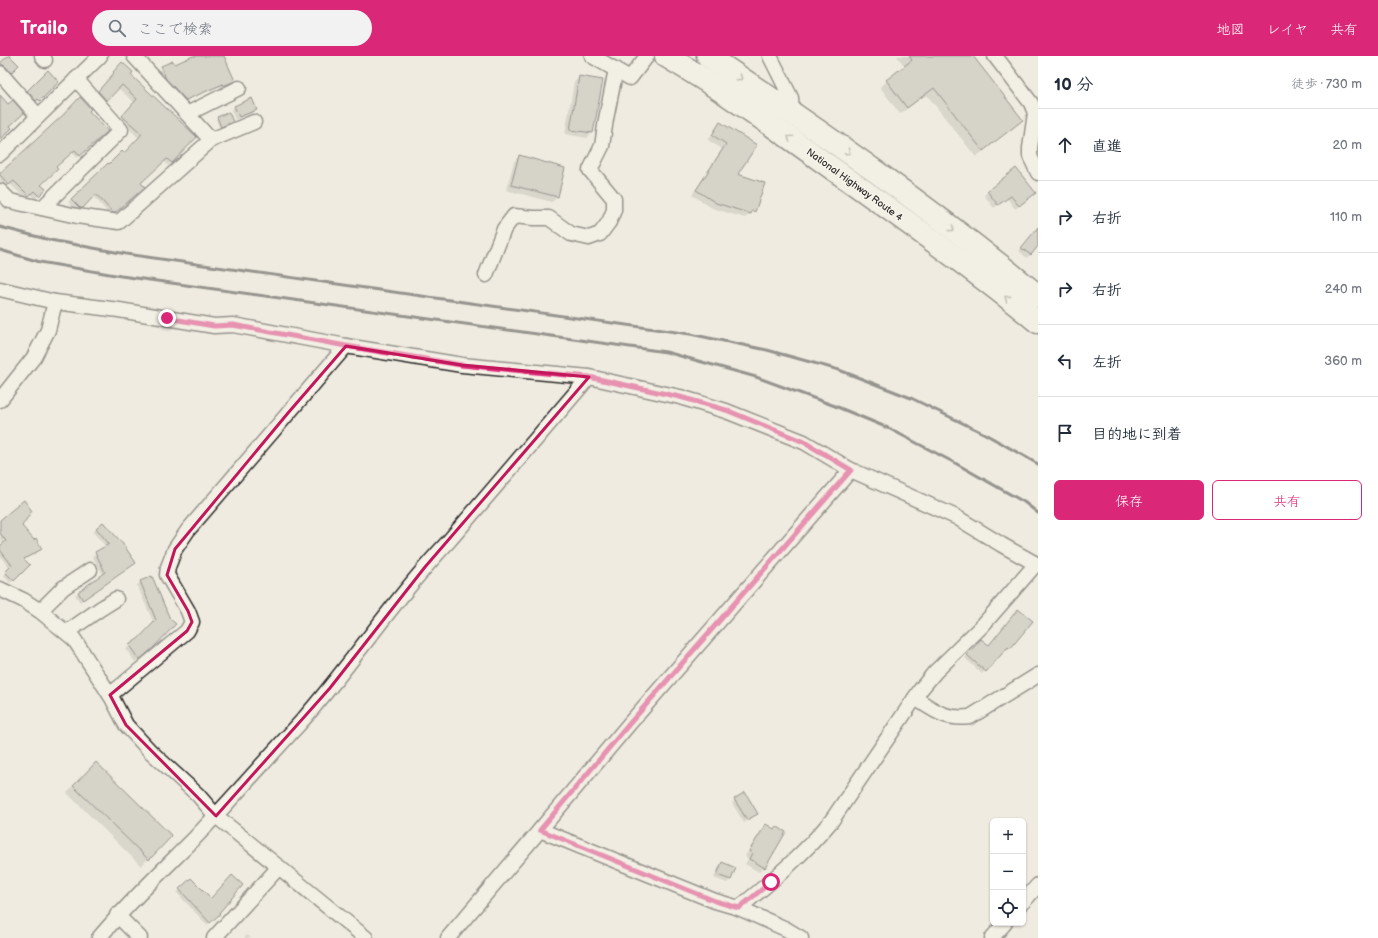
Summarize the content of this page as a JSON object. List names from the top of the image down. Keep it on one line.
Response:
{"streets":{"highway":["National Highway Route 4"]},"page":{"header":"Trailo","search":"ここで検索","nav":["地図","レイヤ","共有"],"heading":["10 分","徒歩 · 730 m"],"list":[["直進","20 m"],["右折","110 m"],["右折","240 m"],["左折","360 m"],"目的地に到着"],"buttons":["保存","共有"],"map_buttons":["+","−"]}}
